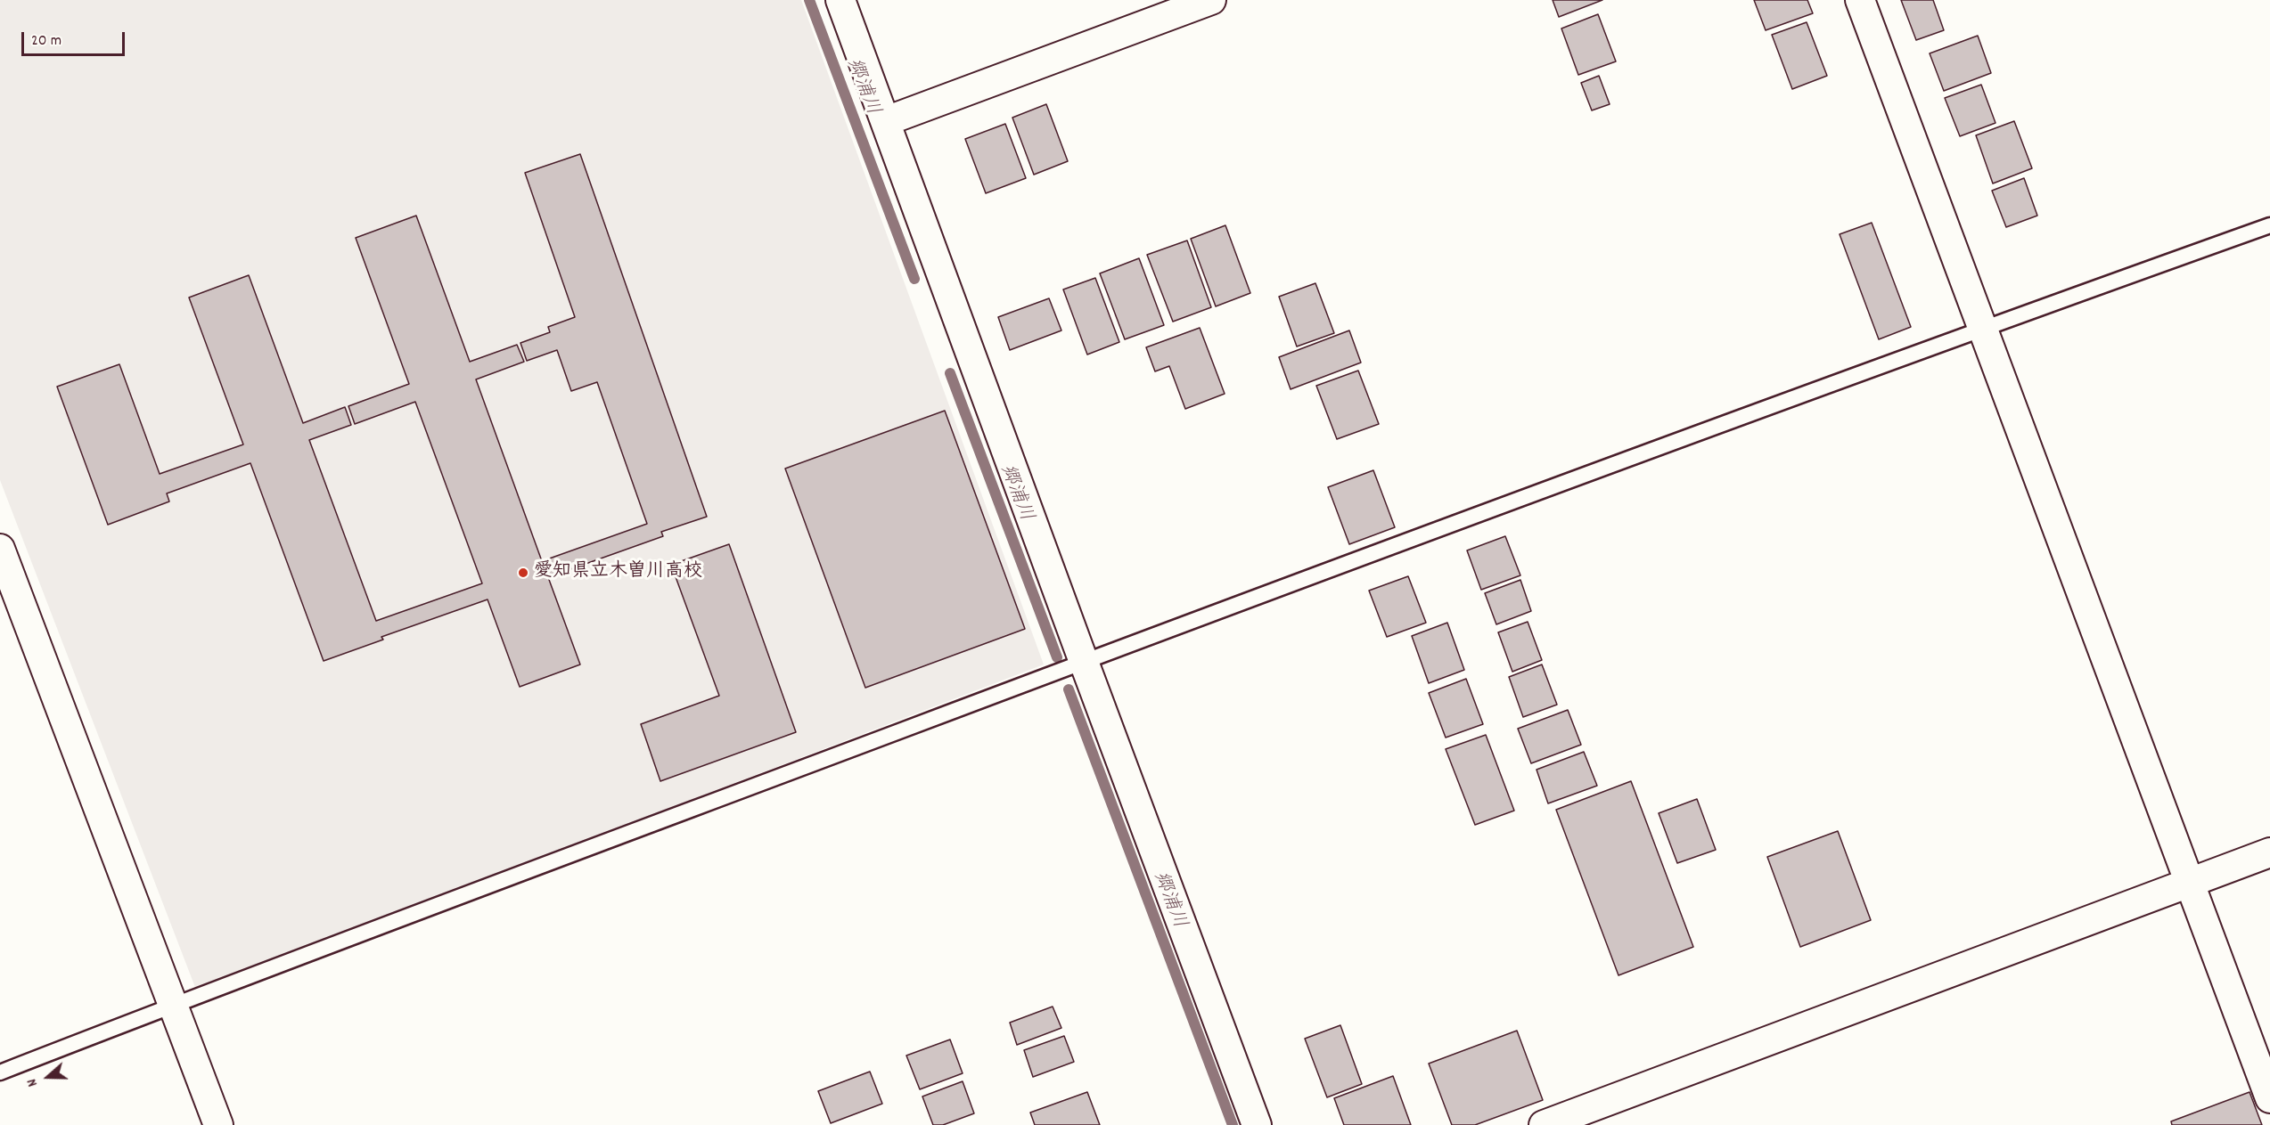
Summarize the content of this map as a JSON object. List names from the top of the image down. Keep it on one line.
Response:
{"water":["郷浦川"],"places":["愛知県立木曽川高校"],"scale_bar":"20 m","north":"left"}
